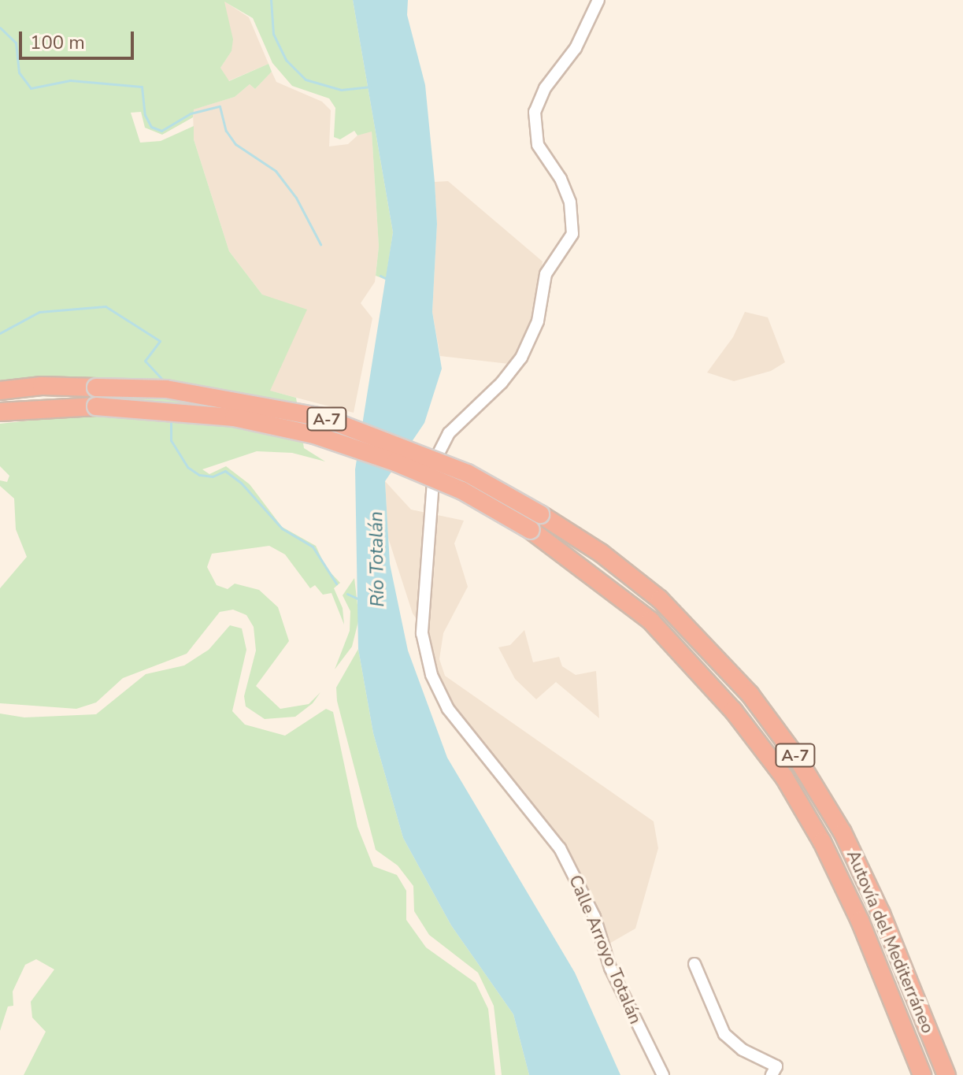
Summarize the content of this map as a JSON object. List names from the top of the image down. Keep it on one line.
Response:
{"streets":{"highway":["A-7","Autovía del Mediterráneo"],"street":["Calle Arroyo Totalán"]},"water":["Río Totalán"],"scale_bar":"100 m"}
